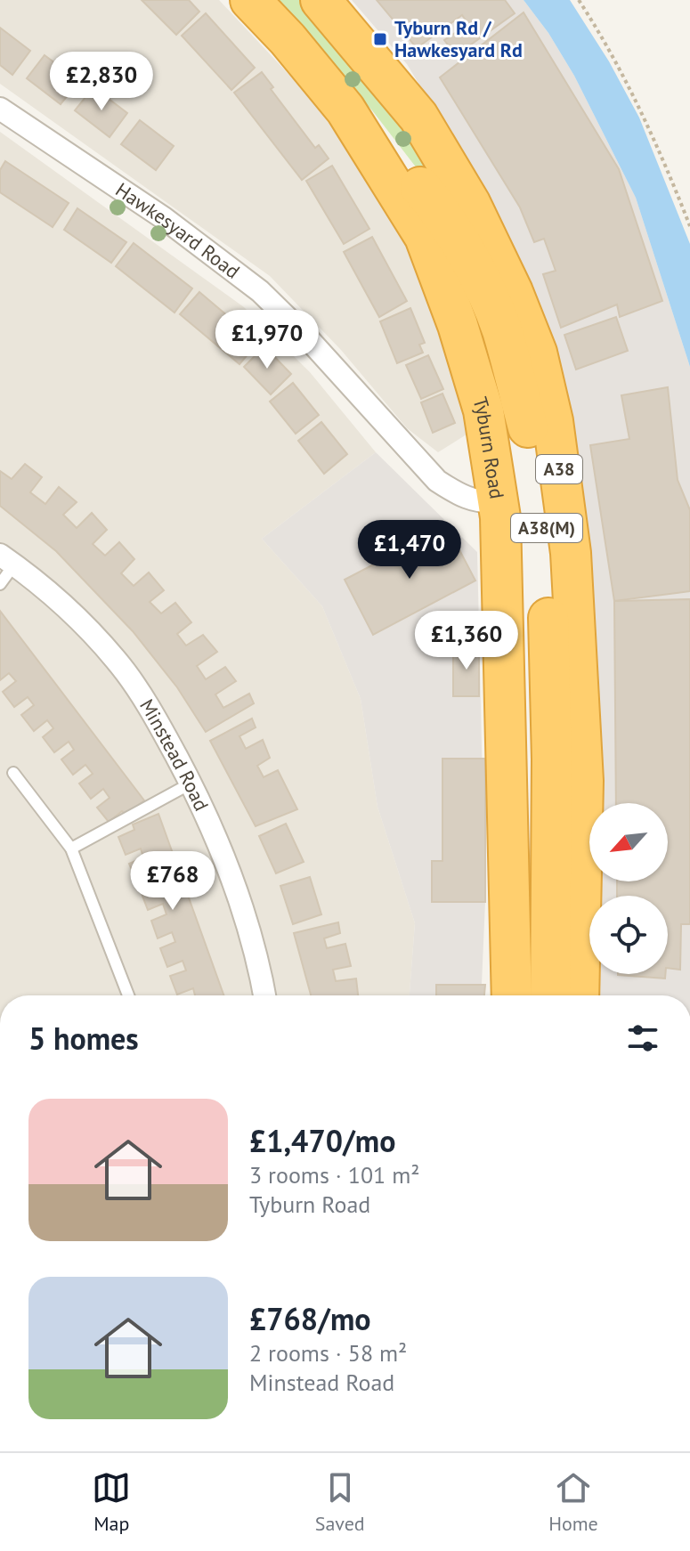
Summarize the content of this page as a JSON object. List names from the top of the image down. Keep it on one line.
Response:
{"streets":{"highway":["Tyburn Road","A38","A38(M)"],"street":["Hawkesyard Road","Minstead Road"]},"crossings":[["Hawkesyard Road","Tyburn Road"],["Tyburn Road","A38(M)"]],"places":{"transit":["Tyburn Rd / Hawkesyard Rd"]},"north":"bottom left","page":{"price":["£2,830","£1,970","£1,470","£1,360","£768"],"heading":"5 homes","list":[{"name":"£1,470/mo","note":"3 rooms · 101 m² · Tyburn Road"},{"name":"£768/mo","note":"2 rooms · 58 m² · Minstead Road"}],"tabs":["Map","Saved","Home"]}}
